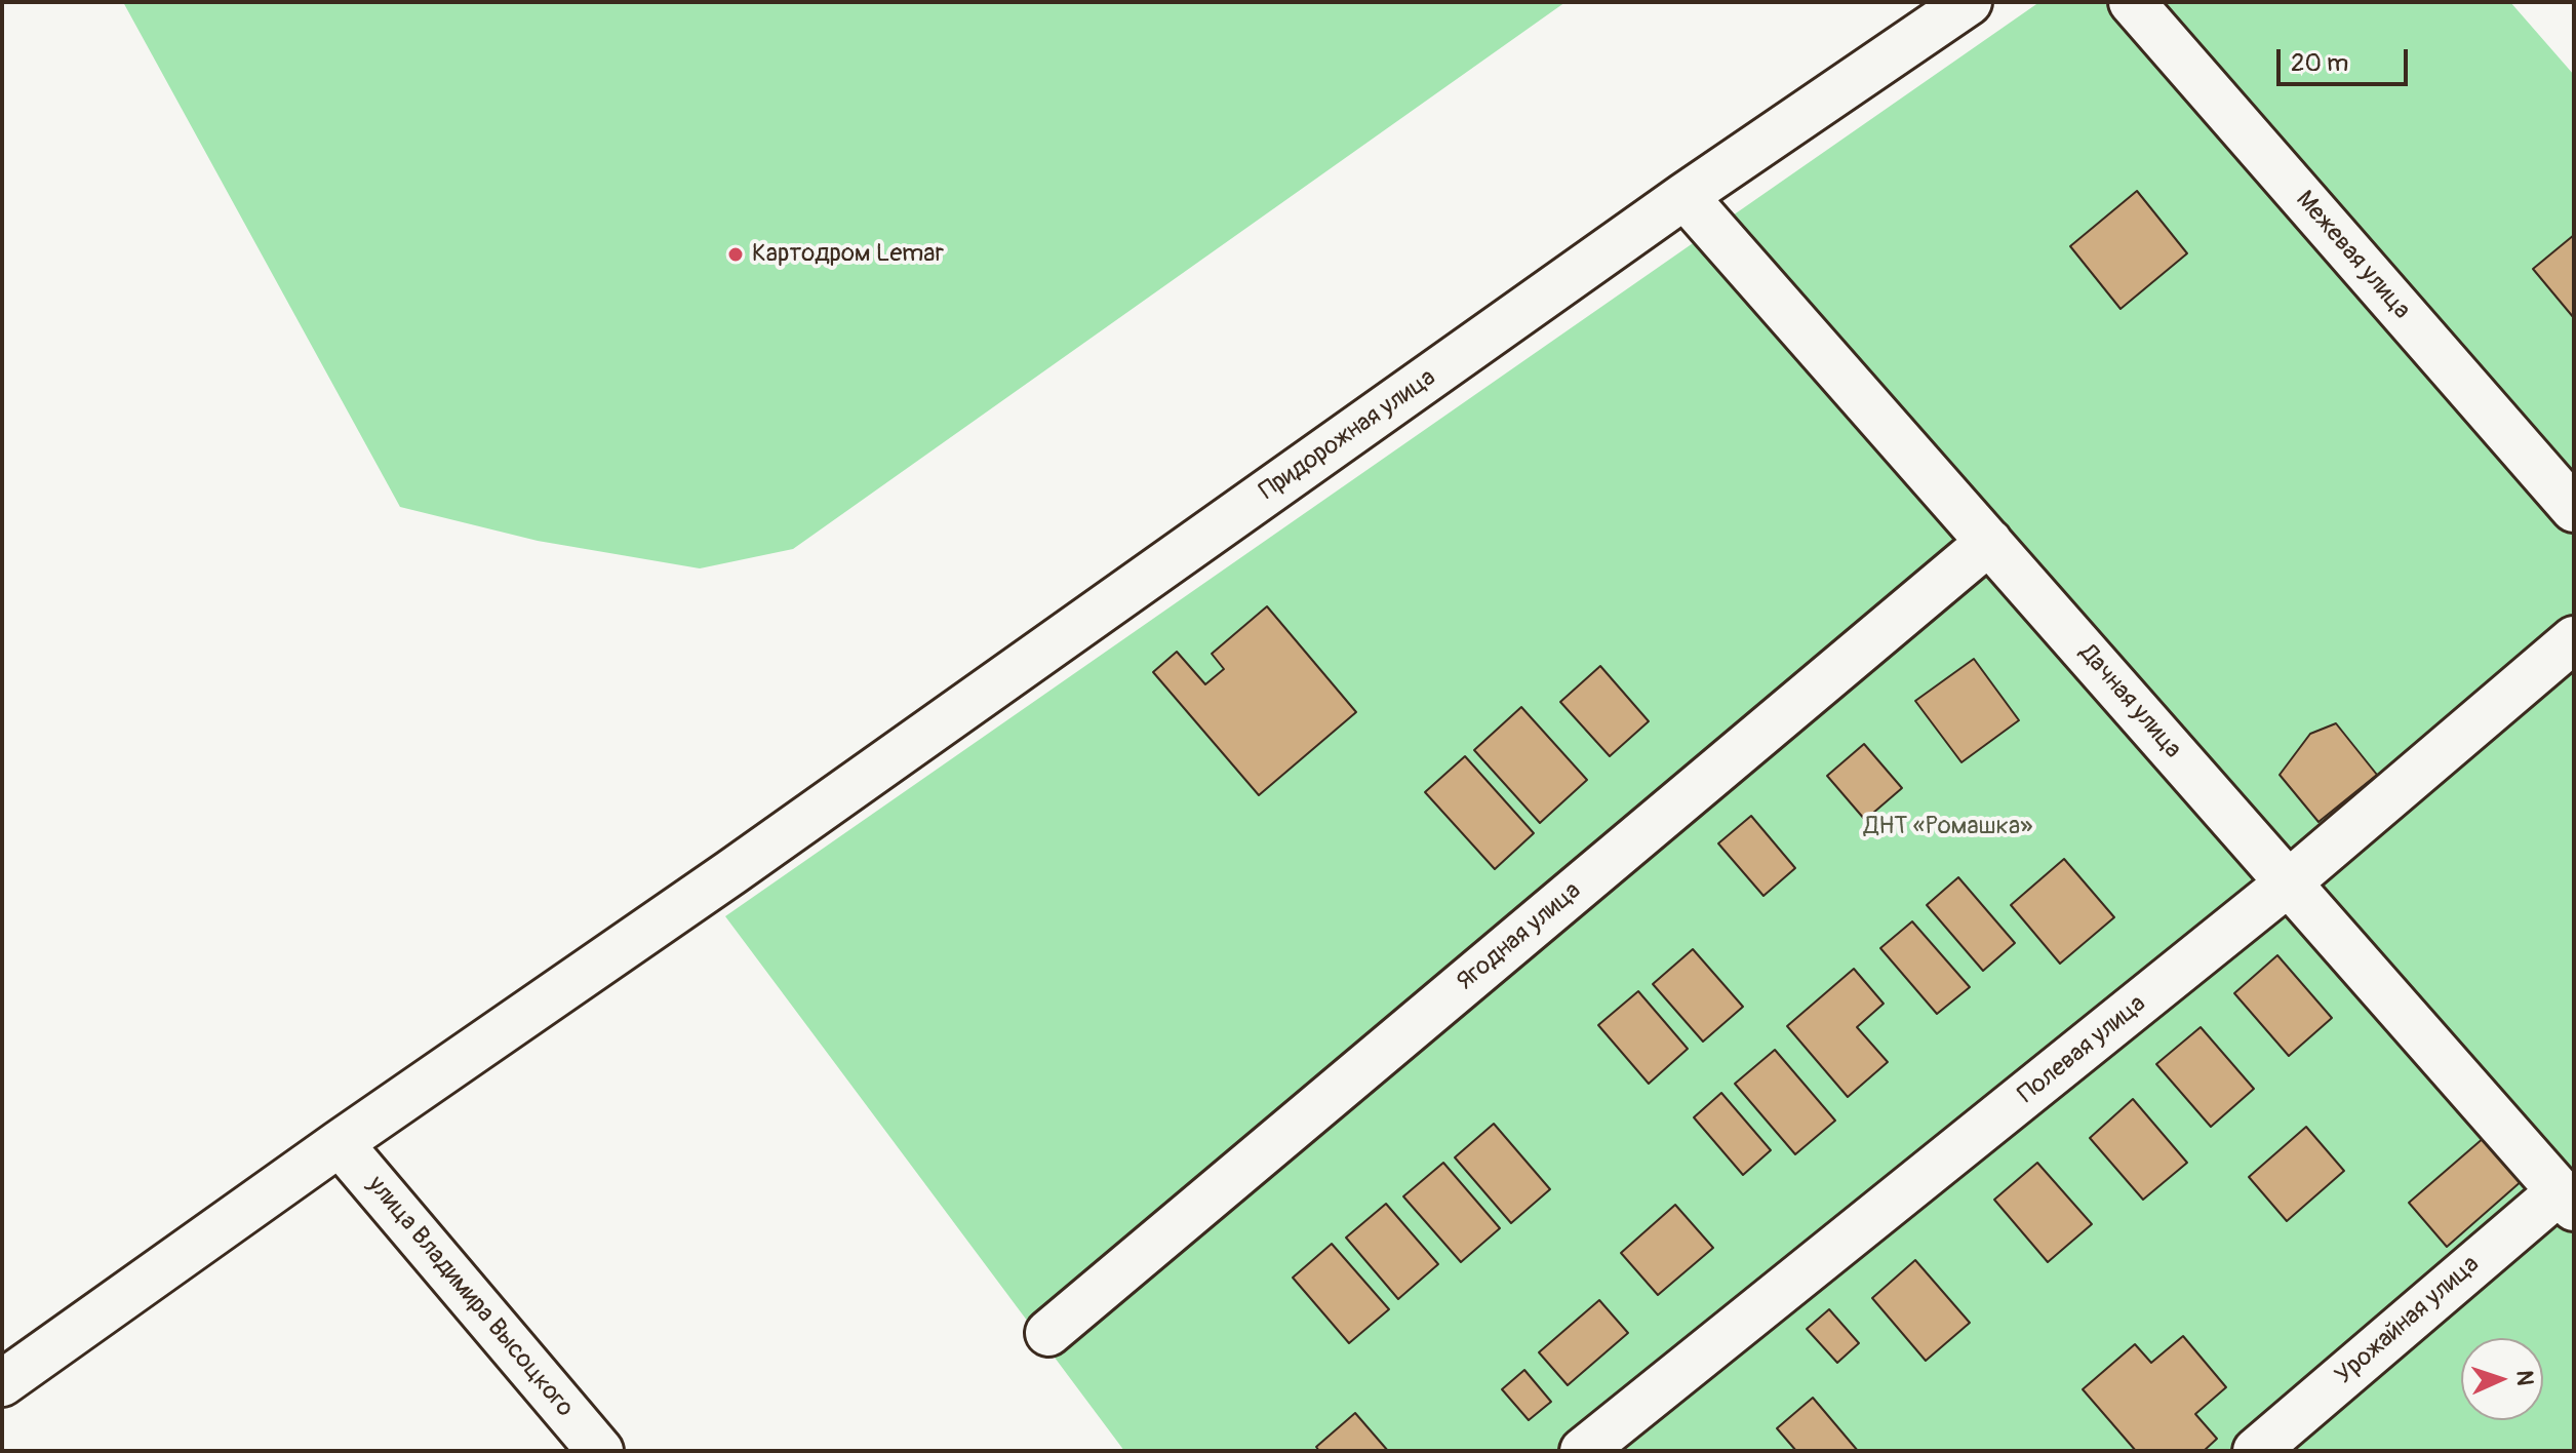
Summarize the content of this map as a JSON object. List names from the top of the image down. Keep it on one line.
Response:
{"streets":{"street":["Межевая улица","Придорожная улица","Дачная улица","Ягодная улица","Полевая улица","улица Владимира Высоцкого","Урожайная улица"]},"crossings":[["Придорожная улица","Дачная улица"],["Придорожная улица","улица Владимира Высоцкого"],["Дачная улица","Ягодная улица"],["Дачная улица","Полевая улица"],["Дачная улица","Урожайная улица"]],"parks":["ДНТ «Ромашка»"],"places":["Картодром Lemar"],"scale_bar":"20 m","north":"right"}
